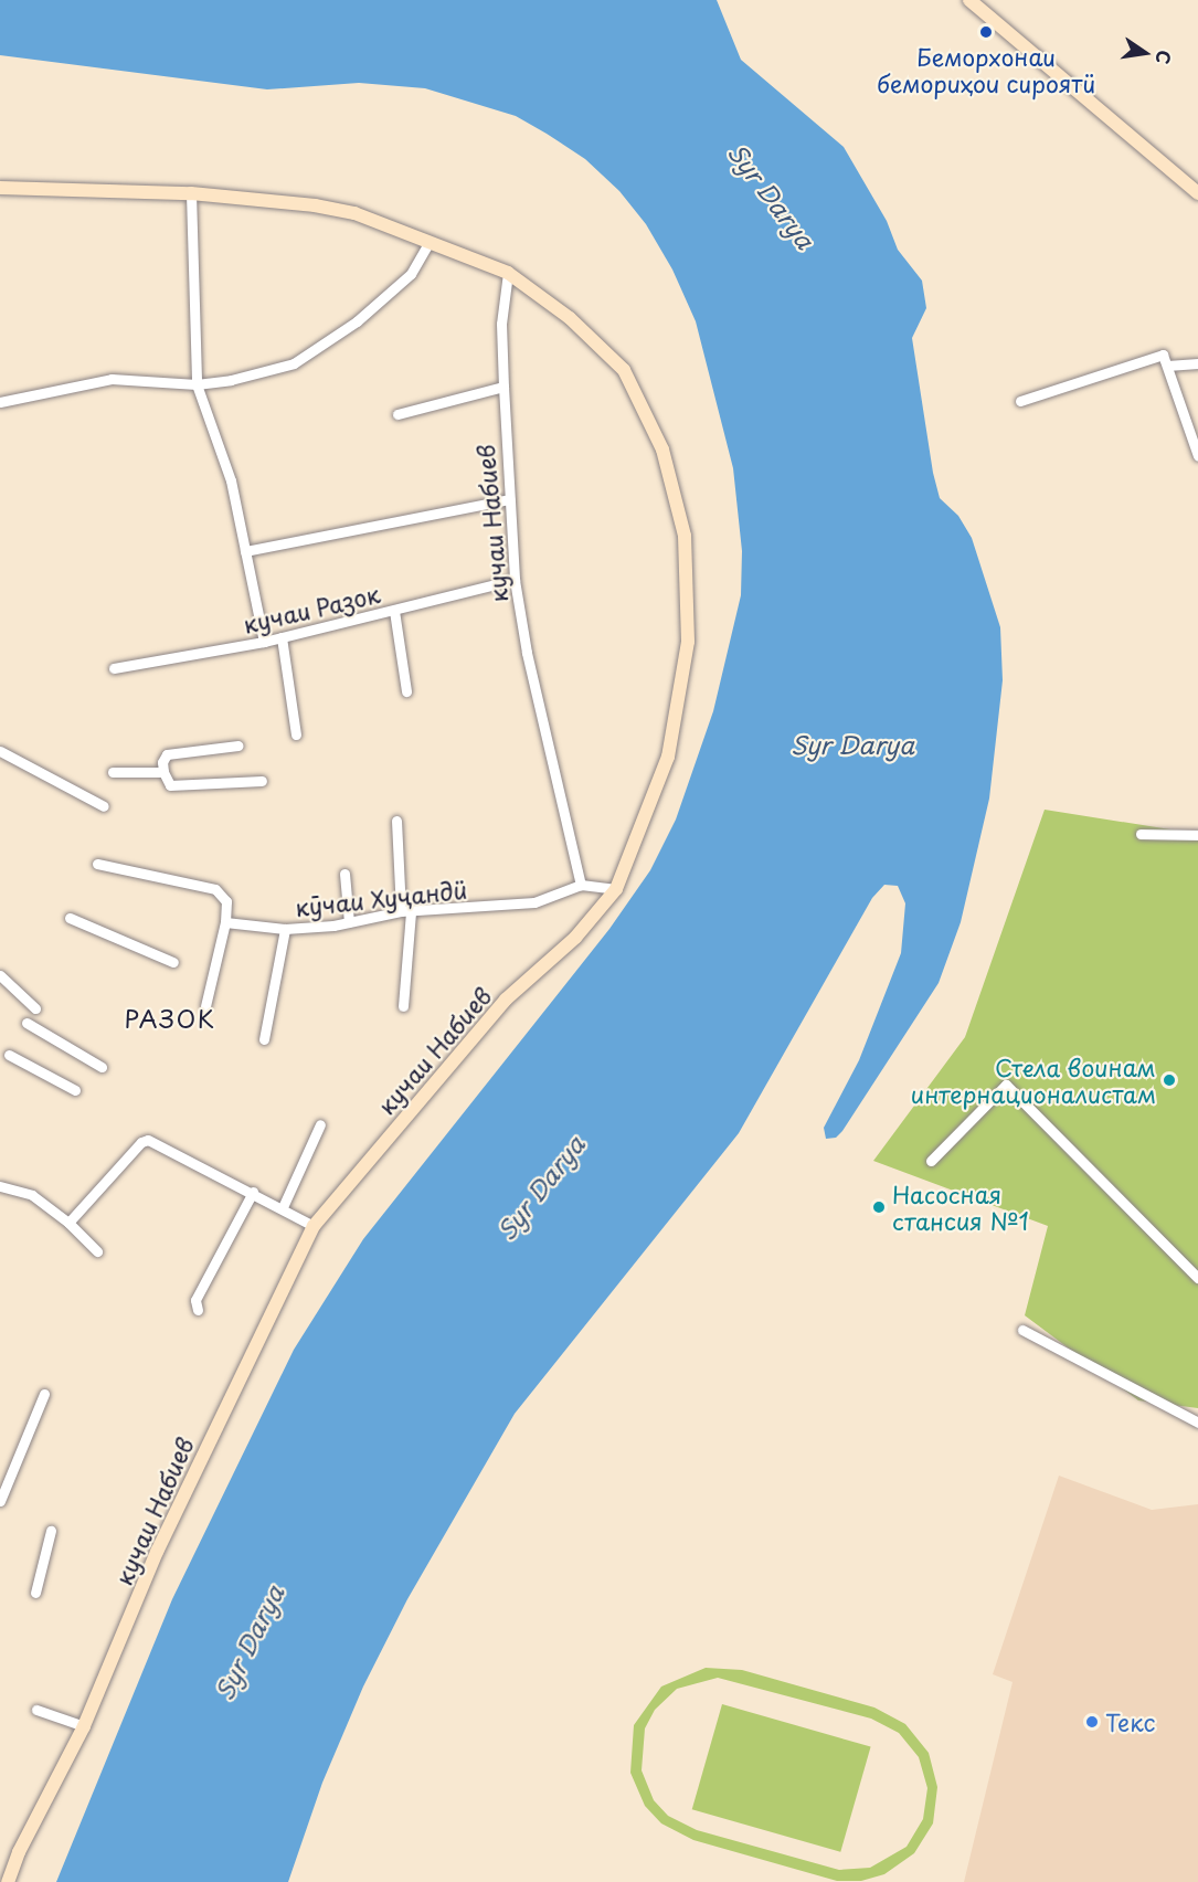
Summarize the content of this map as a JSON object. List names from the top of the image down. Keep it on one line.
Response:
{"streets":{"main road":["кучаи Набиев"],"street":["кучаи Разок","кӯчаи Хуҷандӣ"]},"crossings":[["кучаи Набиев","кучаи Разок"],["кучаи Набиев","кӯчаи Хуҷандӣ"]],"districts":["РАЗОК"],"water":["Syr Darya"],"places":["Беморхонаи бемориҳои сироятӣ","Стела воинам интернационалистам","Насосная стансия №1","Текс"],"north":"right"}
